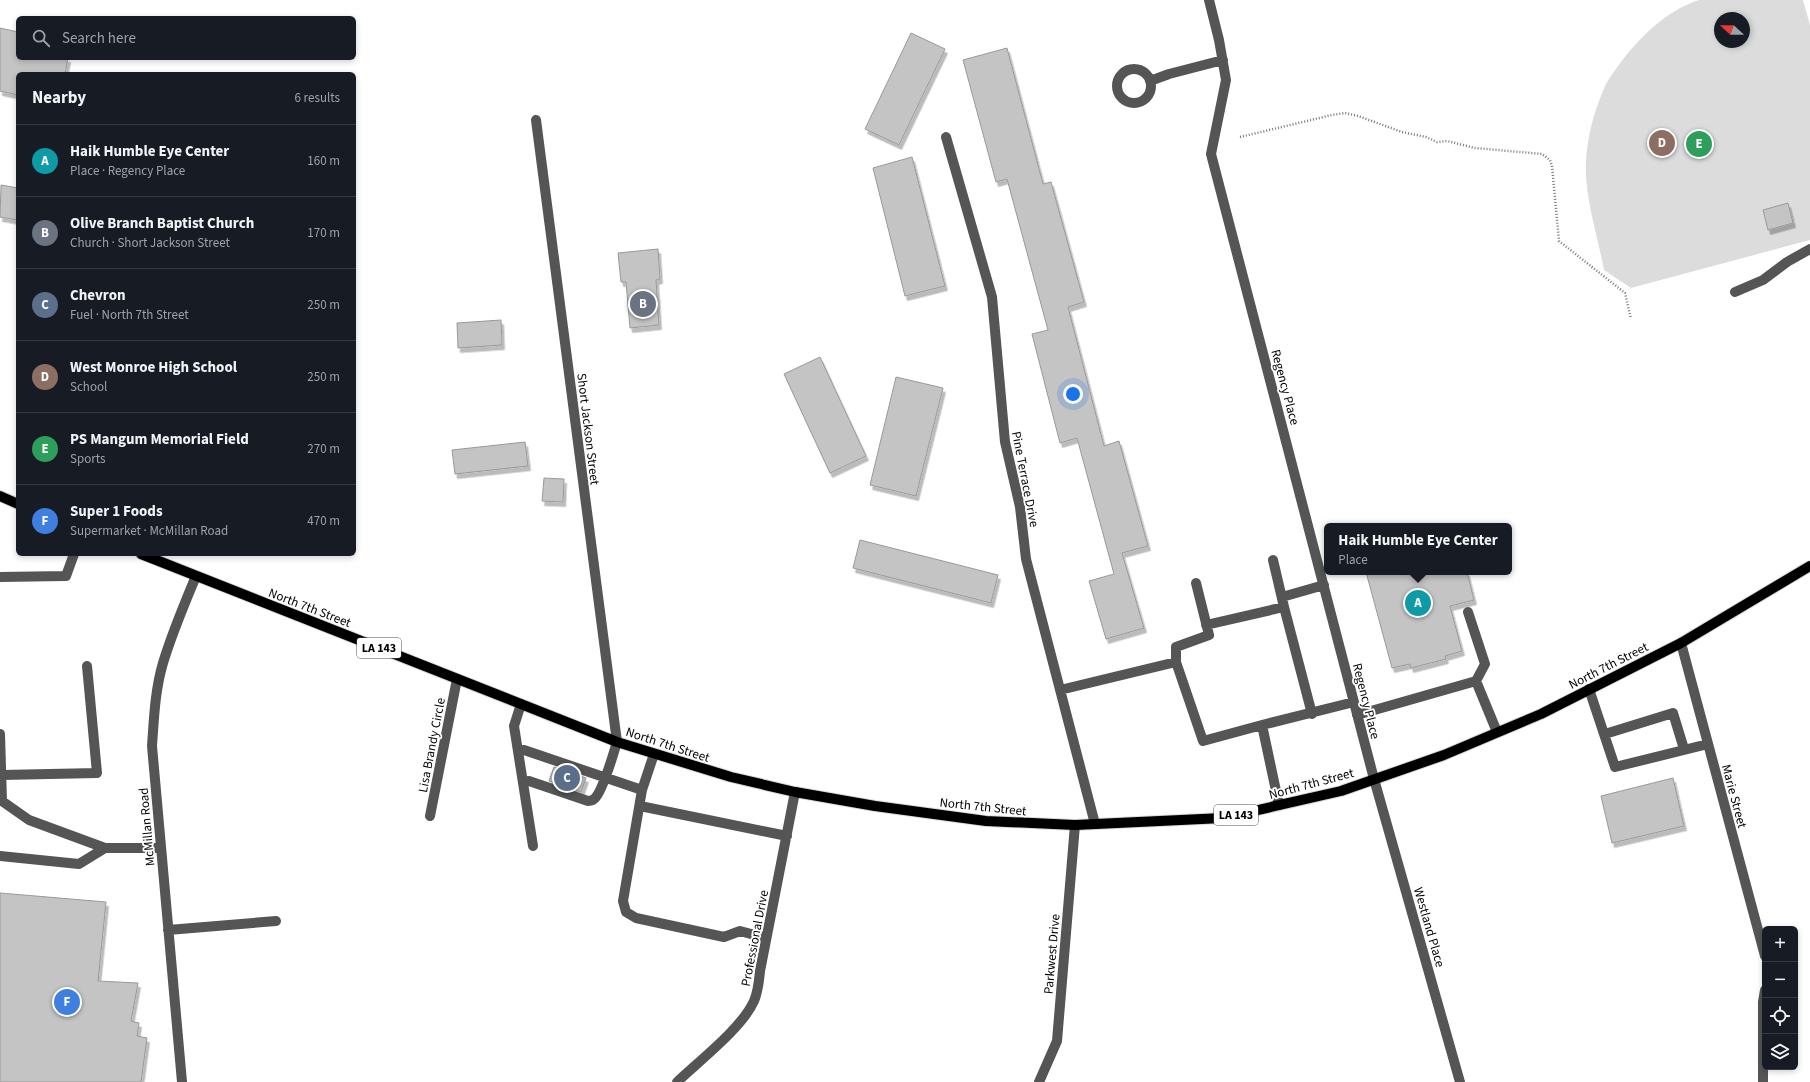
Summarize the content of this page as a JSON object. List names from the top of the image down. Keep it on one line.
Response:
{"streets":{"main road":["North 7th Street","LA 143"],"street":["Regency Place","Short Jackson Street","Pine Terrace Drive","Lisa Brandy Circle","Marie Street","McMillan Road","Westland Place","Professional Drive","Parkwest Drive"]},"crossings":[["Regency Place","North 7th Street"],["Regency Place","Westland Place"],["Short Jackson Street","North 7th Street"],["Pine Terrace Drive","North 7th Street"],["North 7th Street","Lisa Brandy Circle"],["North 7th Street","Marie Street"],["North 7th Street","McMillan Road"],["North 7th Street","Westland Place"],["North 7th Street","Professional Drive"],["North 7th Street","Parkwest Drive"]],"north":"left","page":{"search":"Search here","heading":["Nearby","6 results"],"list":[{"mark":"A","name":"Haik Humble Eye Center","note":"Place · Regency Place","value":"160 m"},{"mark":"B","name":"Olive Branch Baptist Church","note":"Church · Short Jackson Street","value":"170 m"},{"mark":"C","name":"Chevron","note":"Fuel · North 7th Street","value":"250 m"},{"mark":"D","name":"West Monroe High School","note":"School","value":"250 m"},{"mark":"E","name":"PS Mangum Memorial Field","note":"Sports","value":"270 m"},{"mark":"F","name":"Super 1 Foods","note":"Supermarket · McMillan Road","value":"470 m"}],"pins":["D","E","B","A","C","F"],"popup":["Haik Humble Eye Center","Place"],"map_buttons":["+","−"]}}
